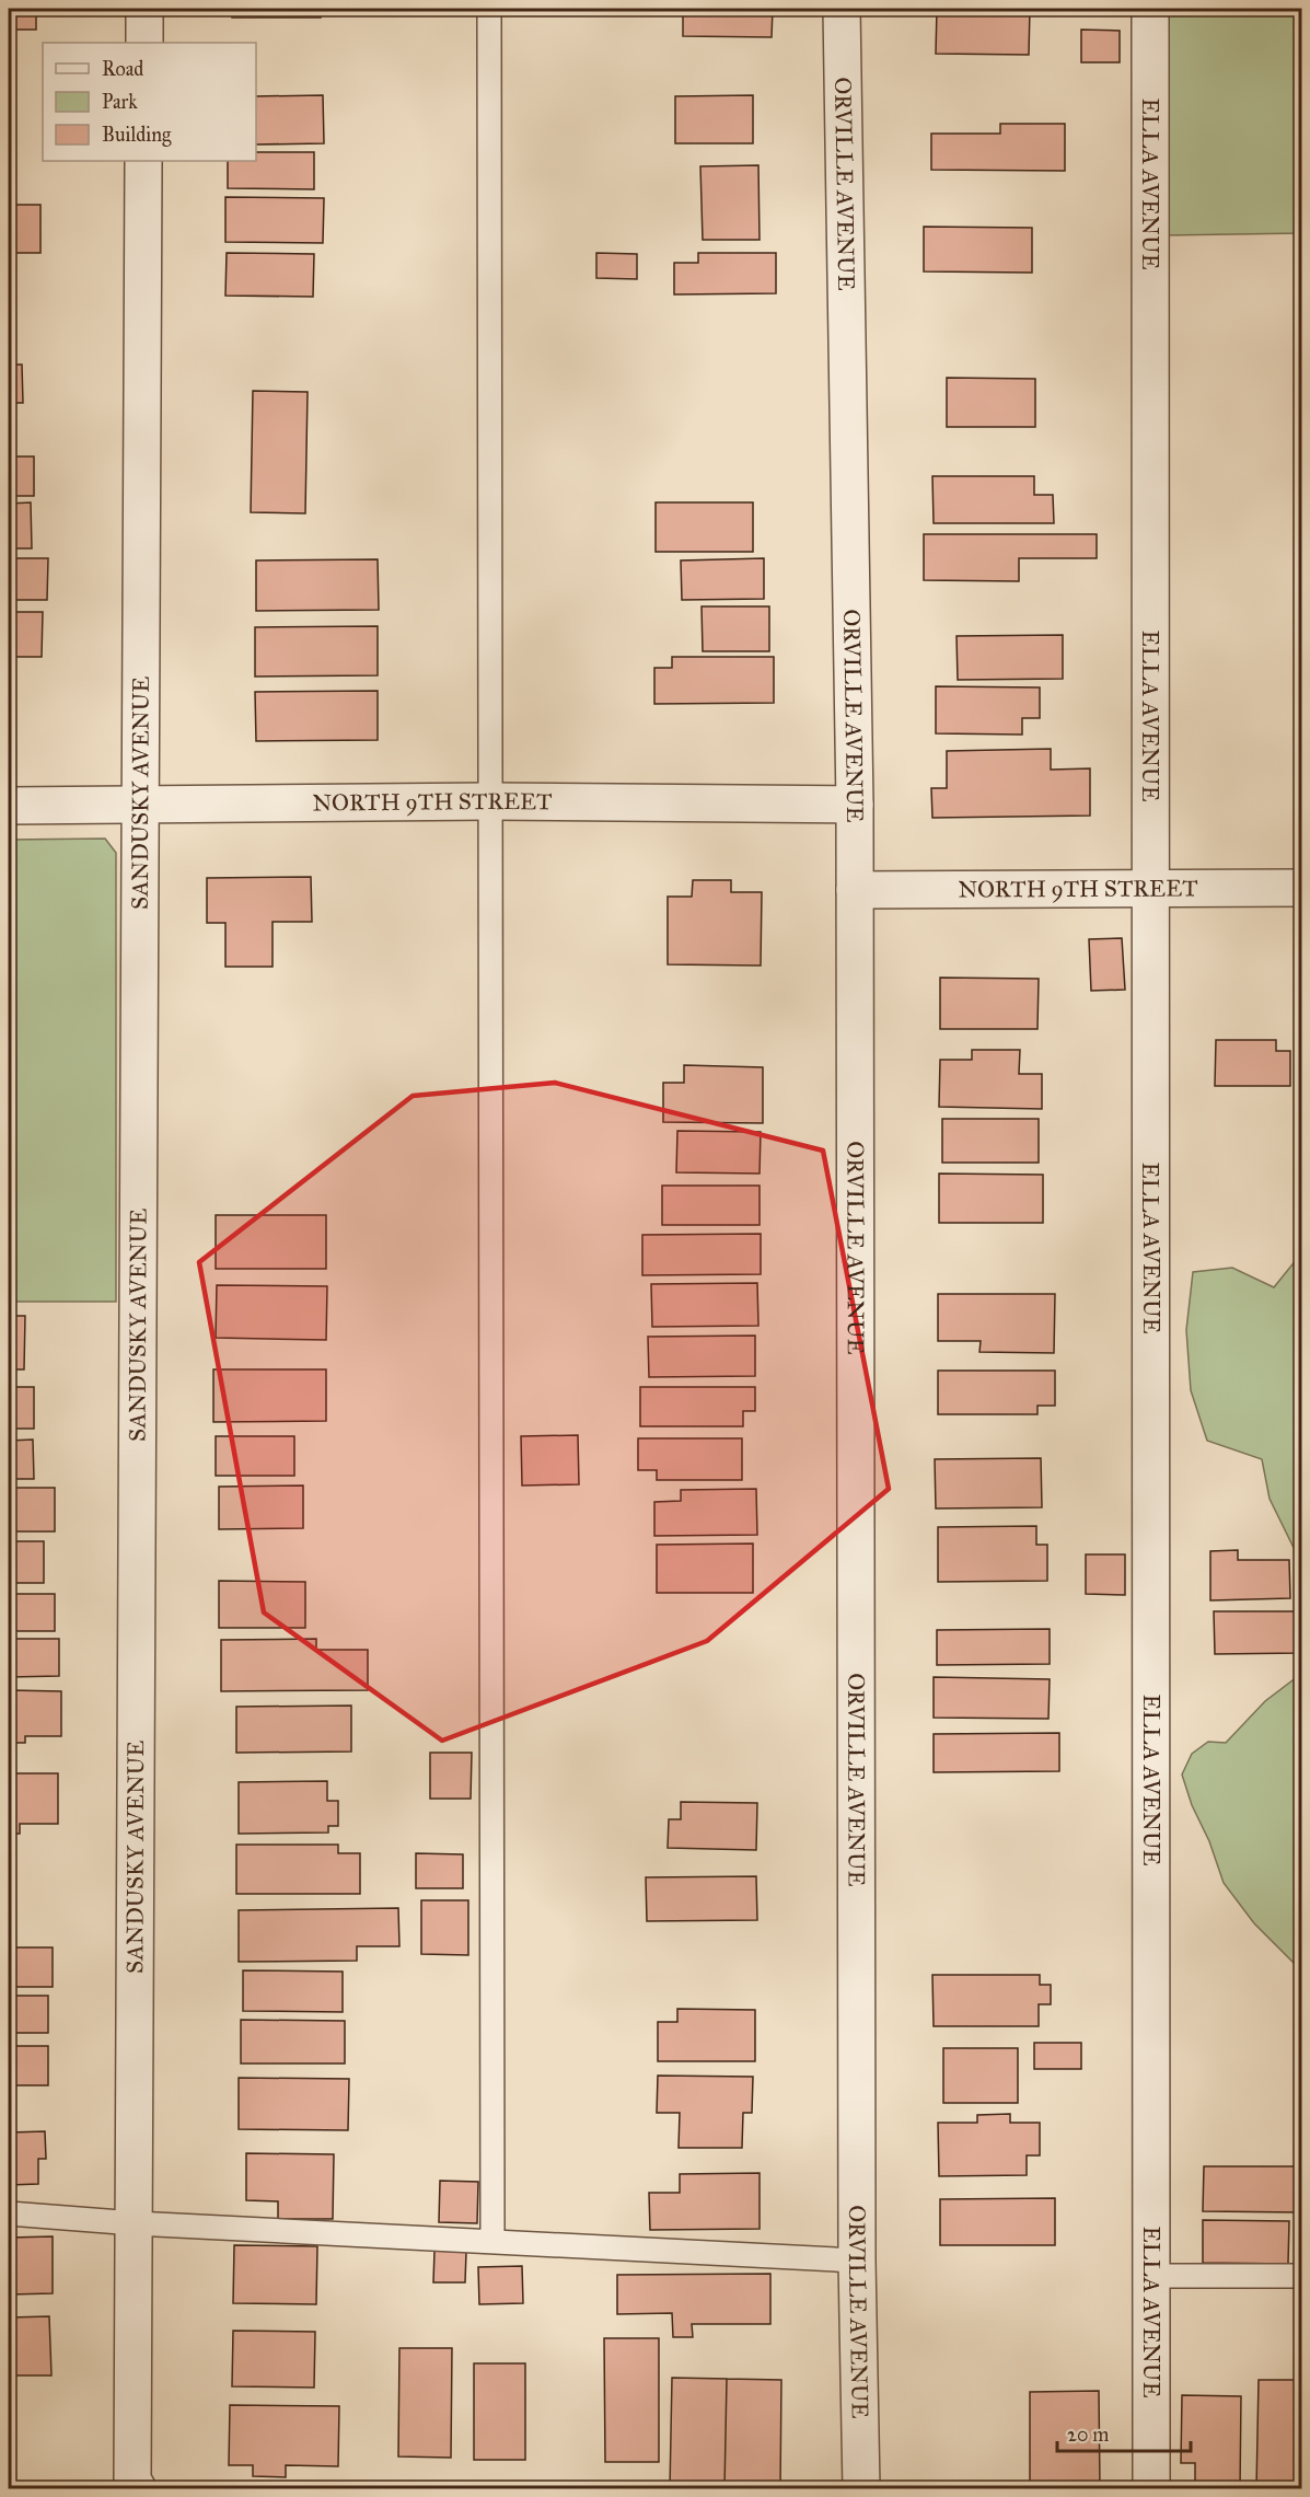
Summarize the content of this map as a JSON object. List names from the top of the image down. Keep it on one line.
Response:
{"streets":{"street":["ORVILLE AVENUE","ELLA AVENUE","SANDUSKY AVENUE","NORTH 9TH STREET"]},"crossings":[["ORVILLE AVENUE","NORTH 9TH STREET"],["ELLA AVENUE","NORTH 9TH STREET"],["SANDUSKY AVENUE","NORTH 9TH STREET"]],"legend":["Road","Park","Building"],"scale_bar":"20 m"}
